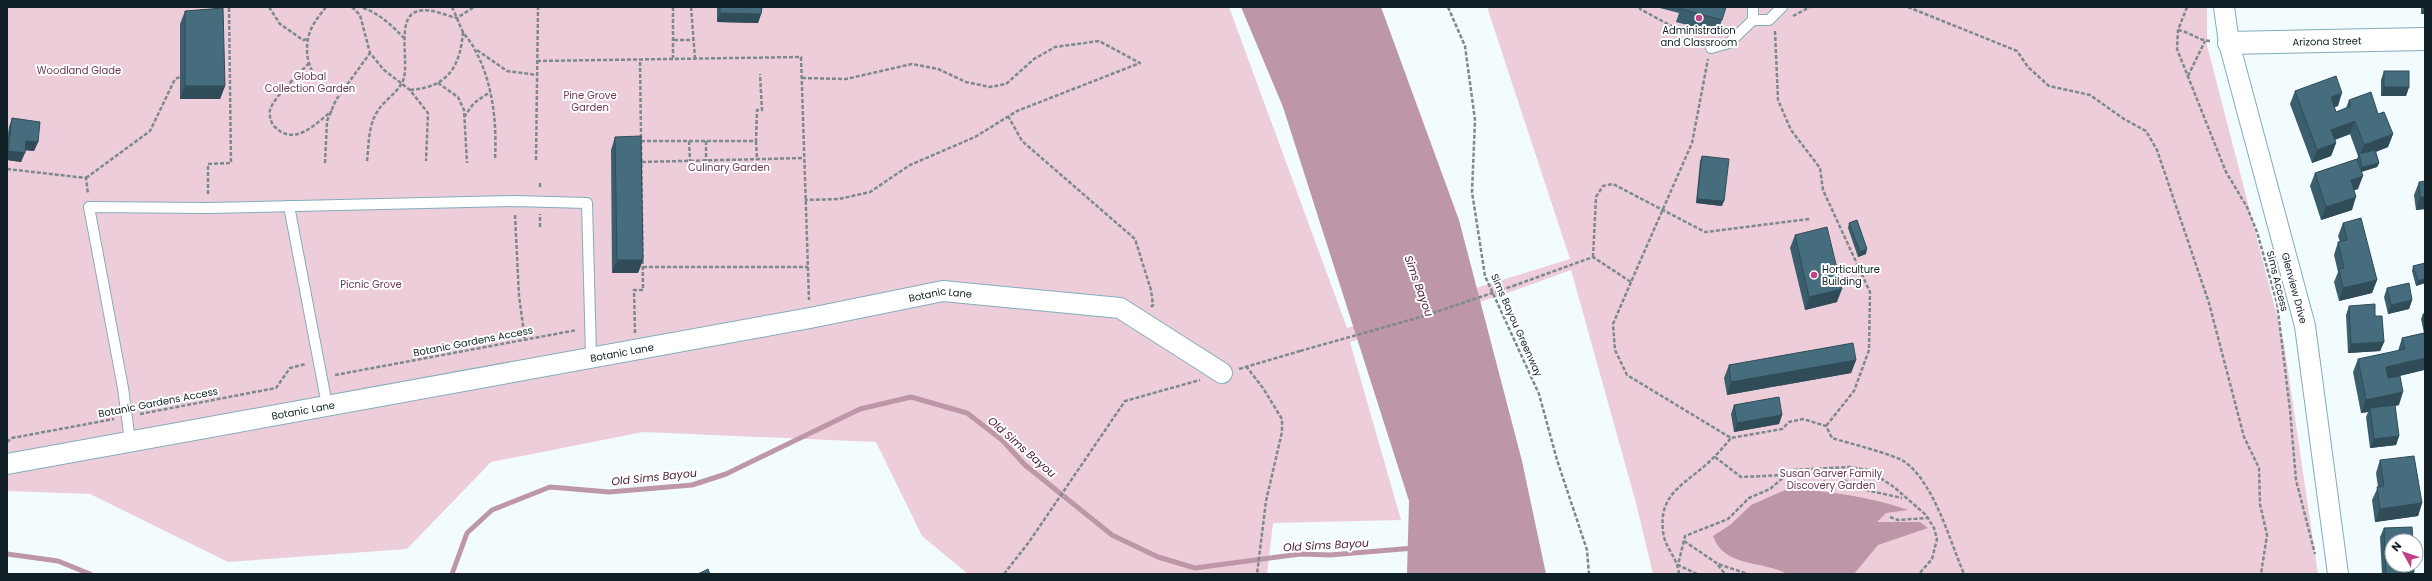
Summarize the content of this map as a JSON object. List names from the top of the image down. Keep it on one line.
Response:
{"streets":{"street":["Arizona Street","Glenview Drive","Botanic Lane"],"path":["Sims Access","Sims Bayou Greenway","Botanic Gardens Access"]},"crossings":[["Arizona Street","Glenview Drive"]],"water":["Sims Bayou","Old Sims Bayou"],"parks":["Woodland Glade","Global Collection Garden","Pine Grove Garden","Culinary Garden","Picnic Grove","Susan Garver Family Discovery Garden"],"places":["Administration and Classroom","Horticulture Building"],"north":"top left"}
